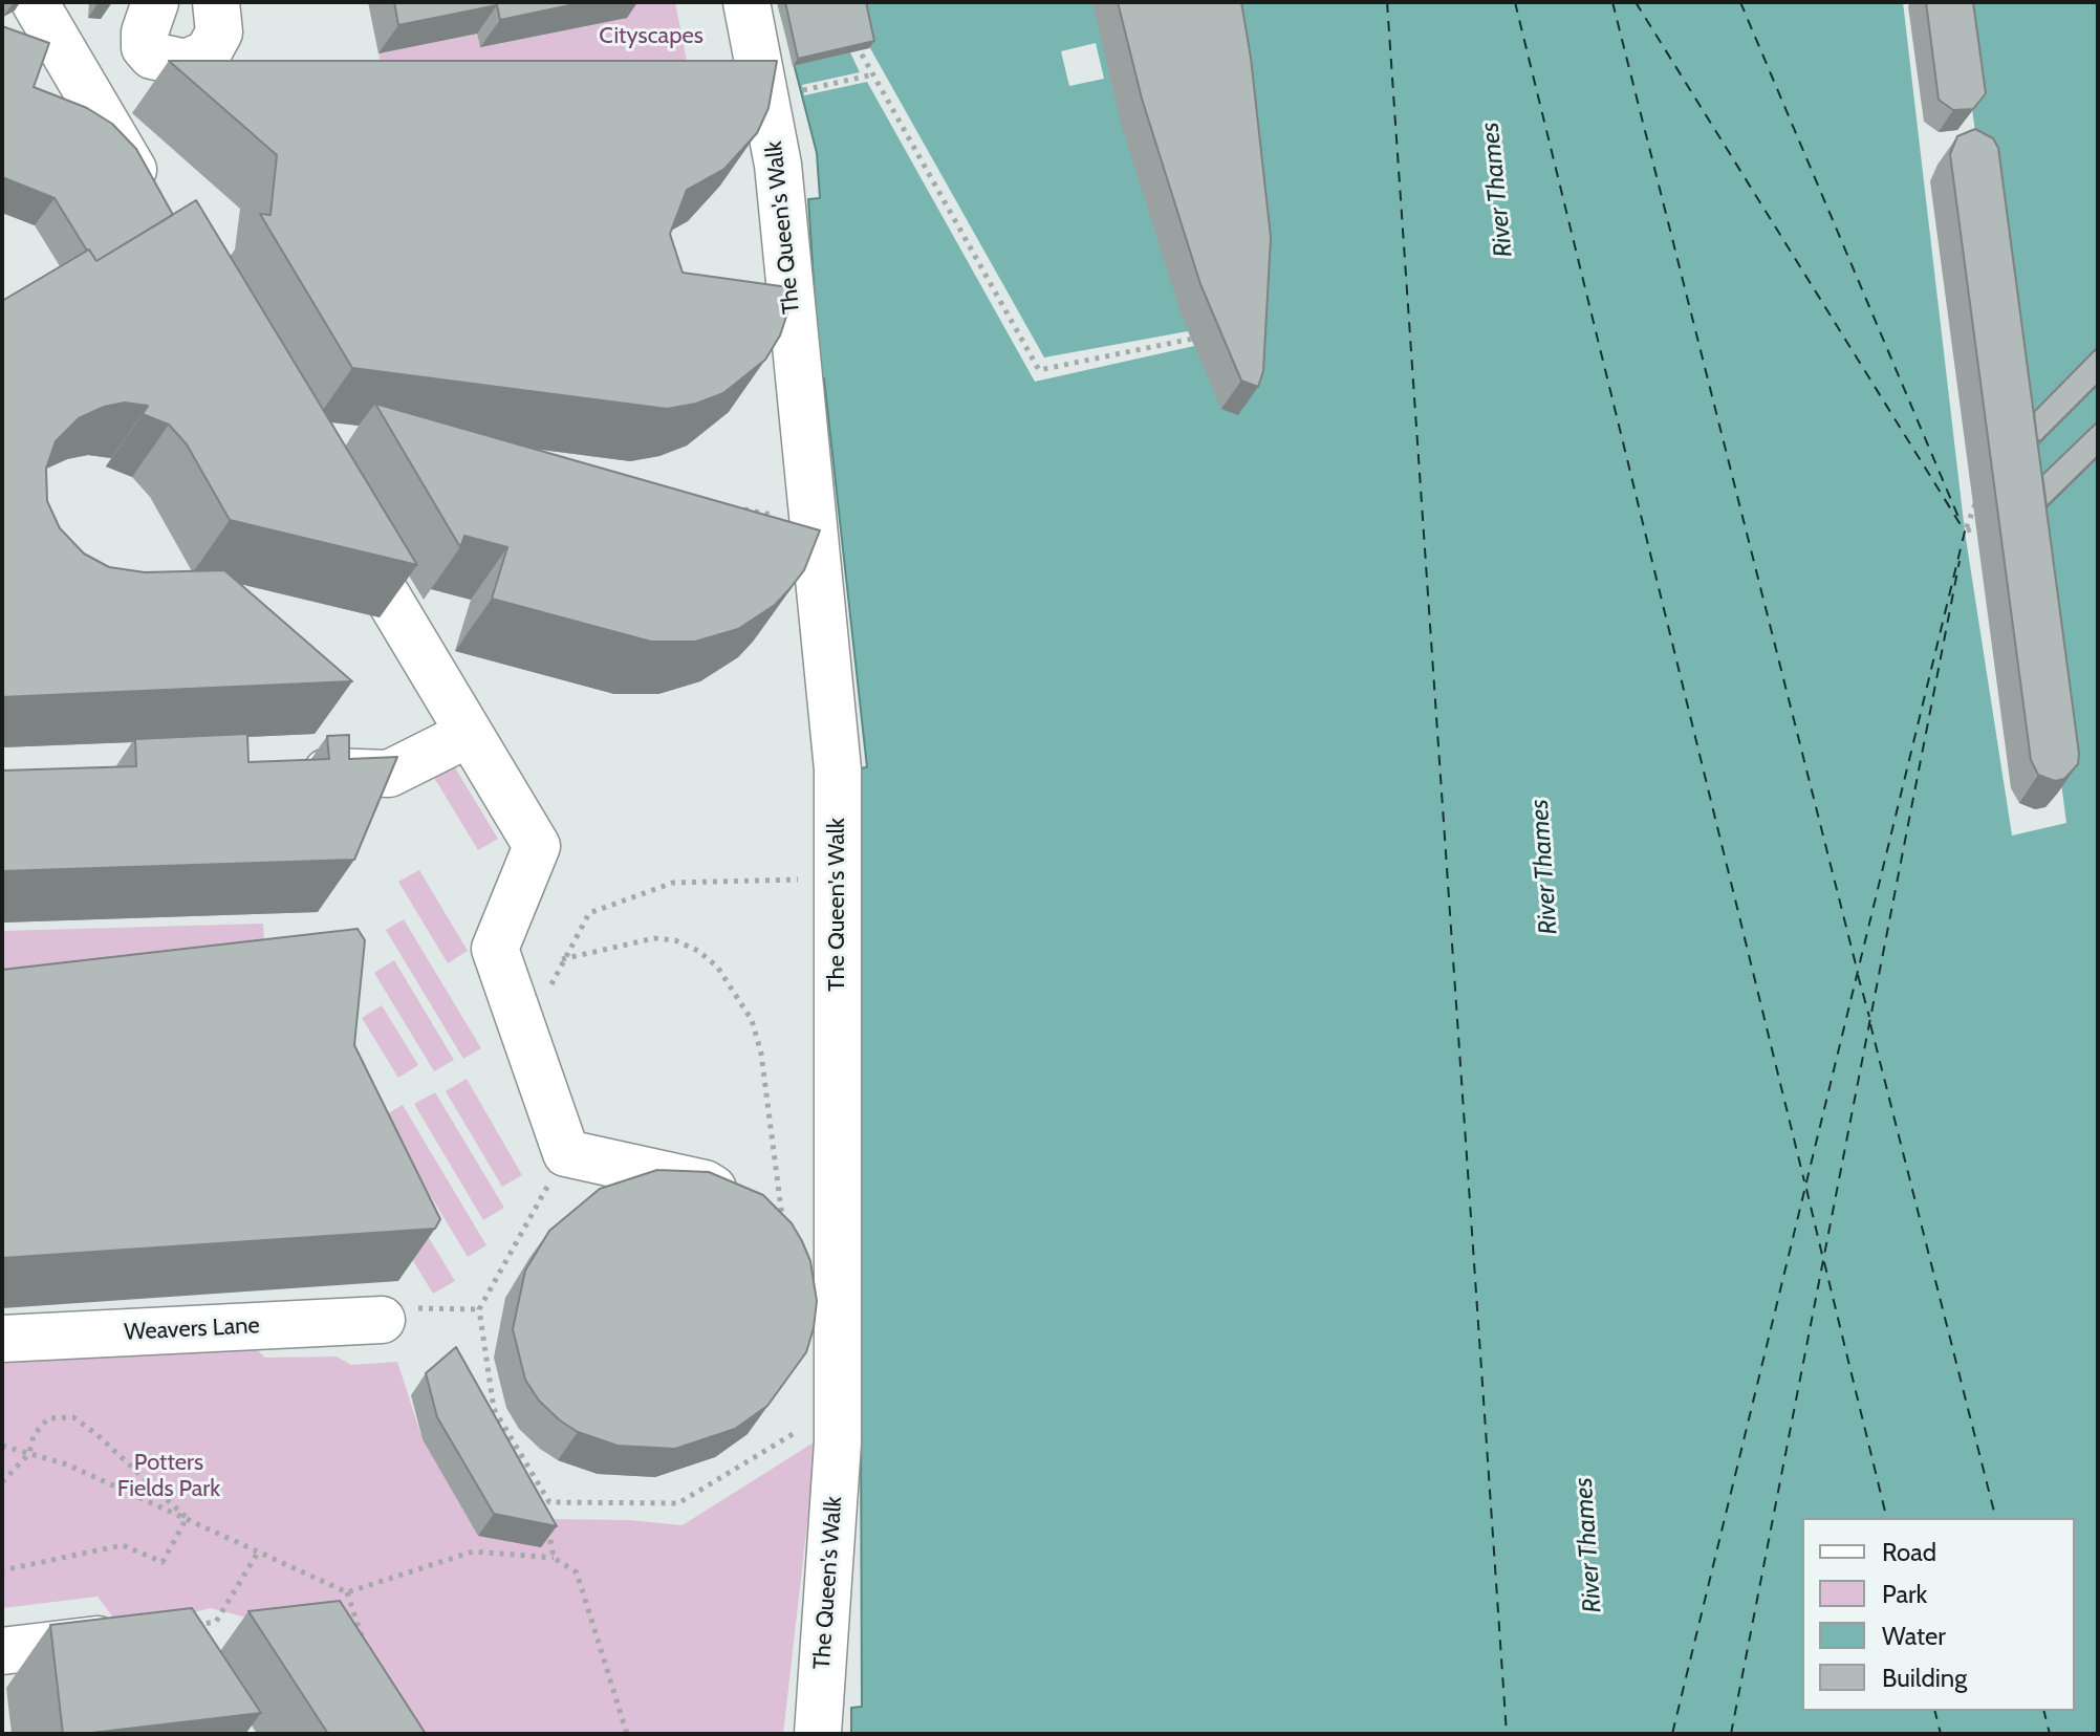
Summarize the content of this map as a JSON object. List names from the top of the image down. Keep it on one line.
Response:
{"streets":{"street":["The Queen's Walk","Weavers Lane"]},"water":["River Thames"],"parks":["Cityscapes","Potters Fields Park"],"legend":["Road","Park","Water","Building"]}
